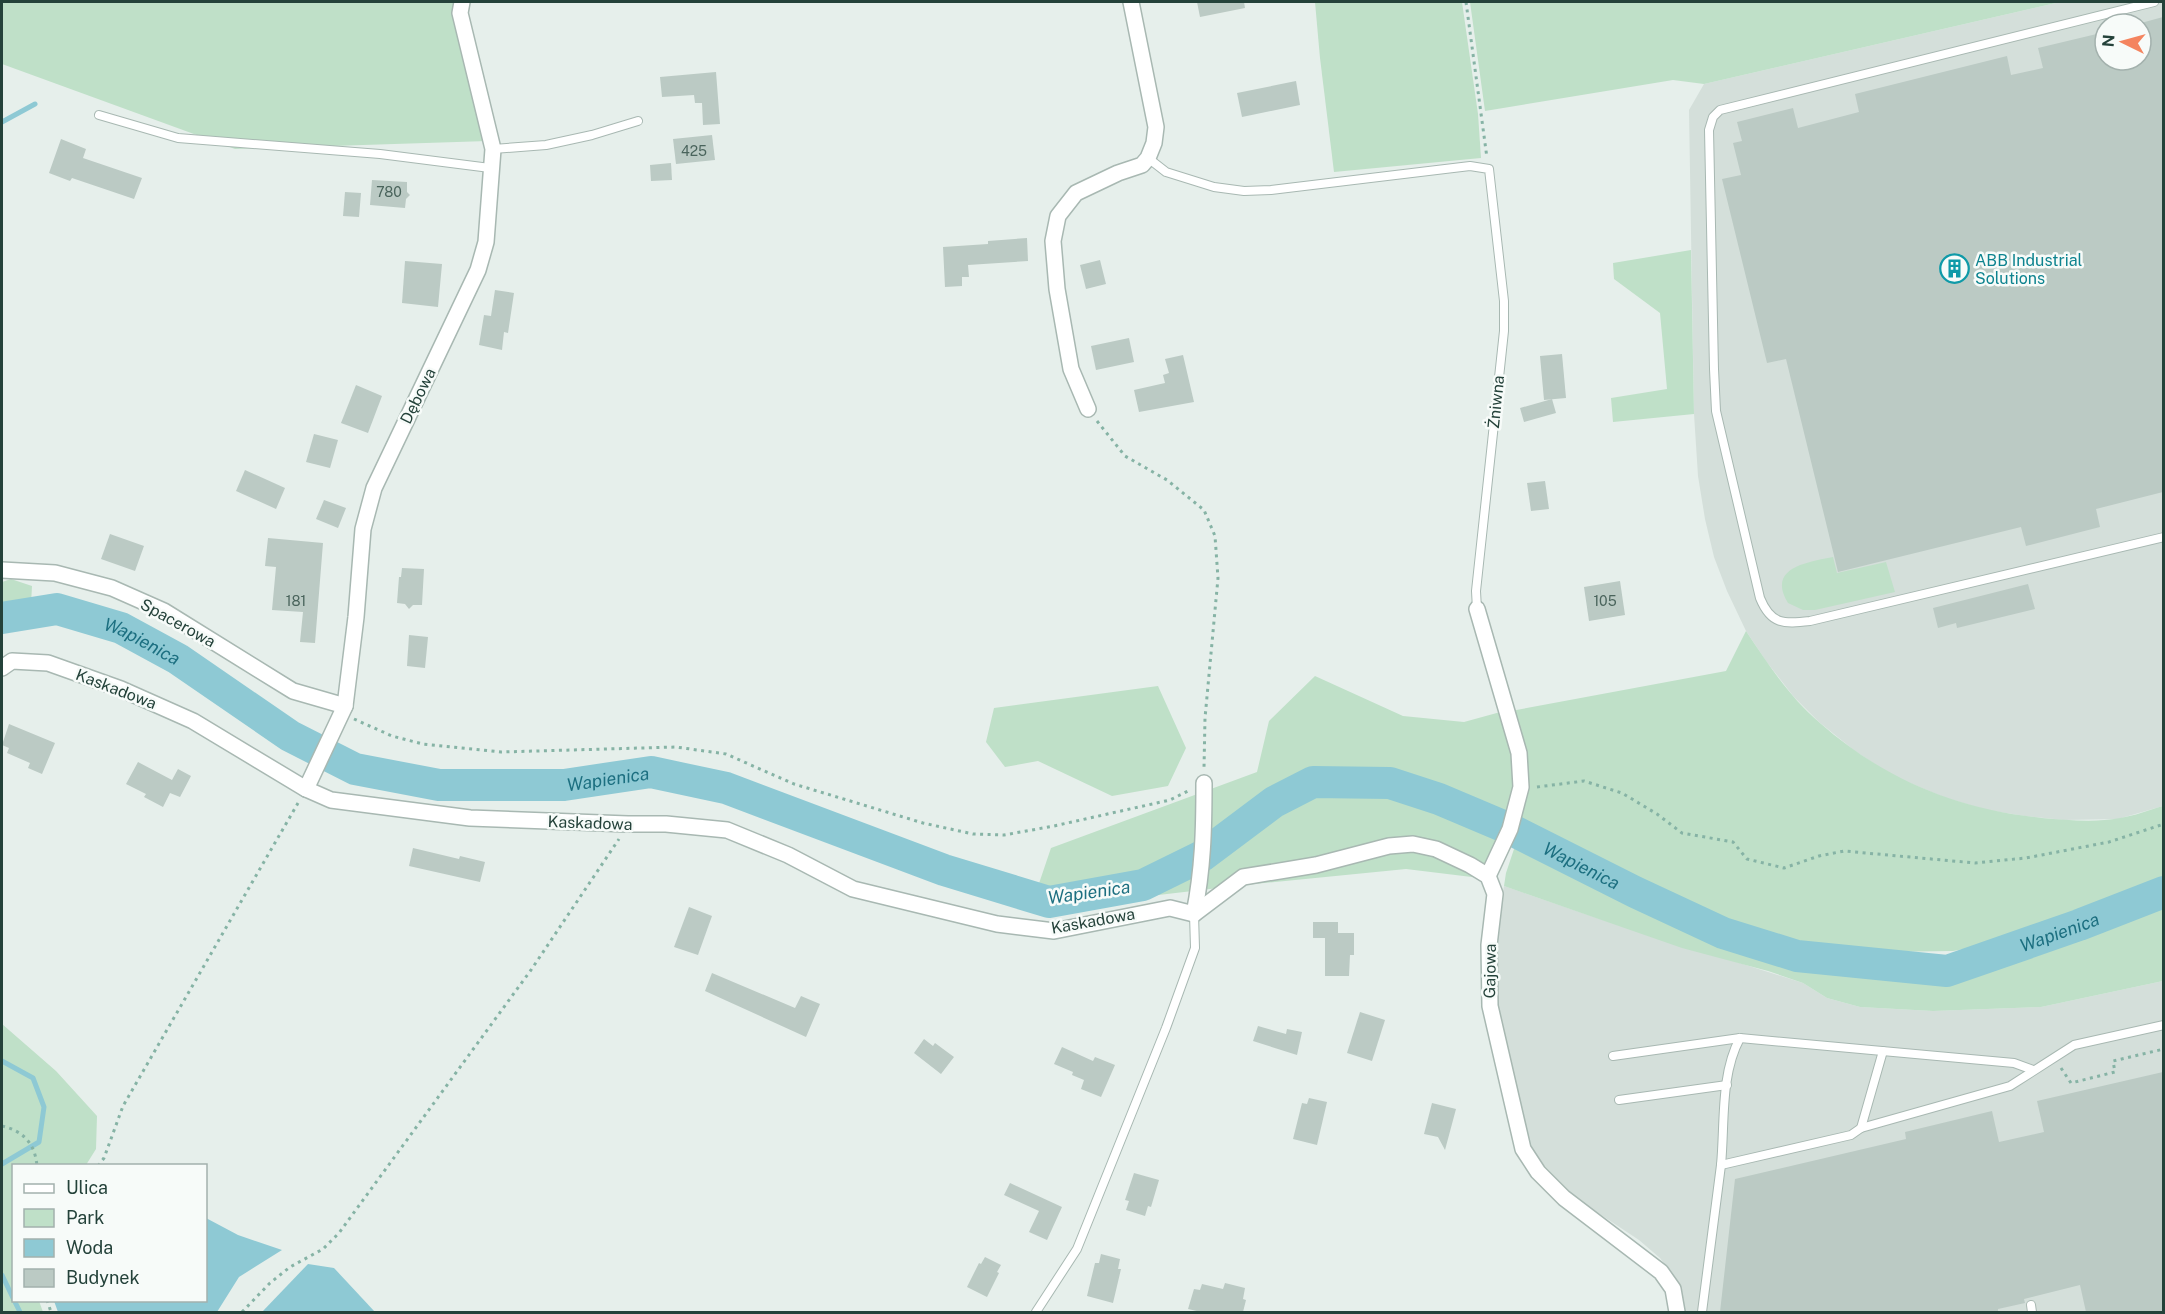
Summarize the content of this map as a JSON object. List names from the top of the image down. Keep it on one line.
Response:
{"streets":{"street":["Dębowa","Żniwna","Spacerowa","Kaskadowa","Gajowa"]},"crossings":[["Dębowa","Spacerowa"],["Dębowa","Kaskadowa"],["Żniwna","Gajowa"]],"water":["Wapienica"],"places":{"building":["ABB Industrial Solutions"]},"house_numbers":["425","780","181","105"],"legend":["Ulica","Park","Woda","Budynek"],"north":"left"}
